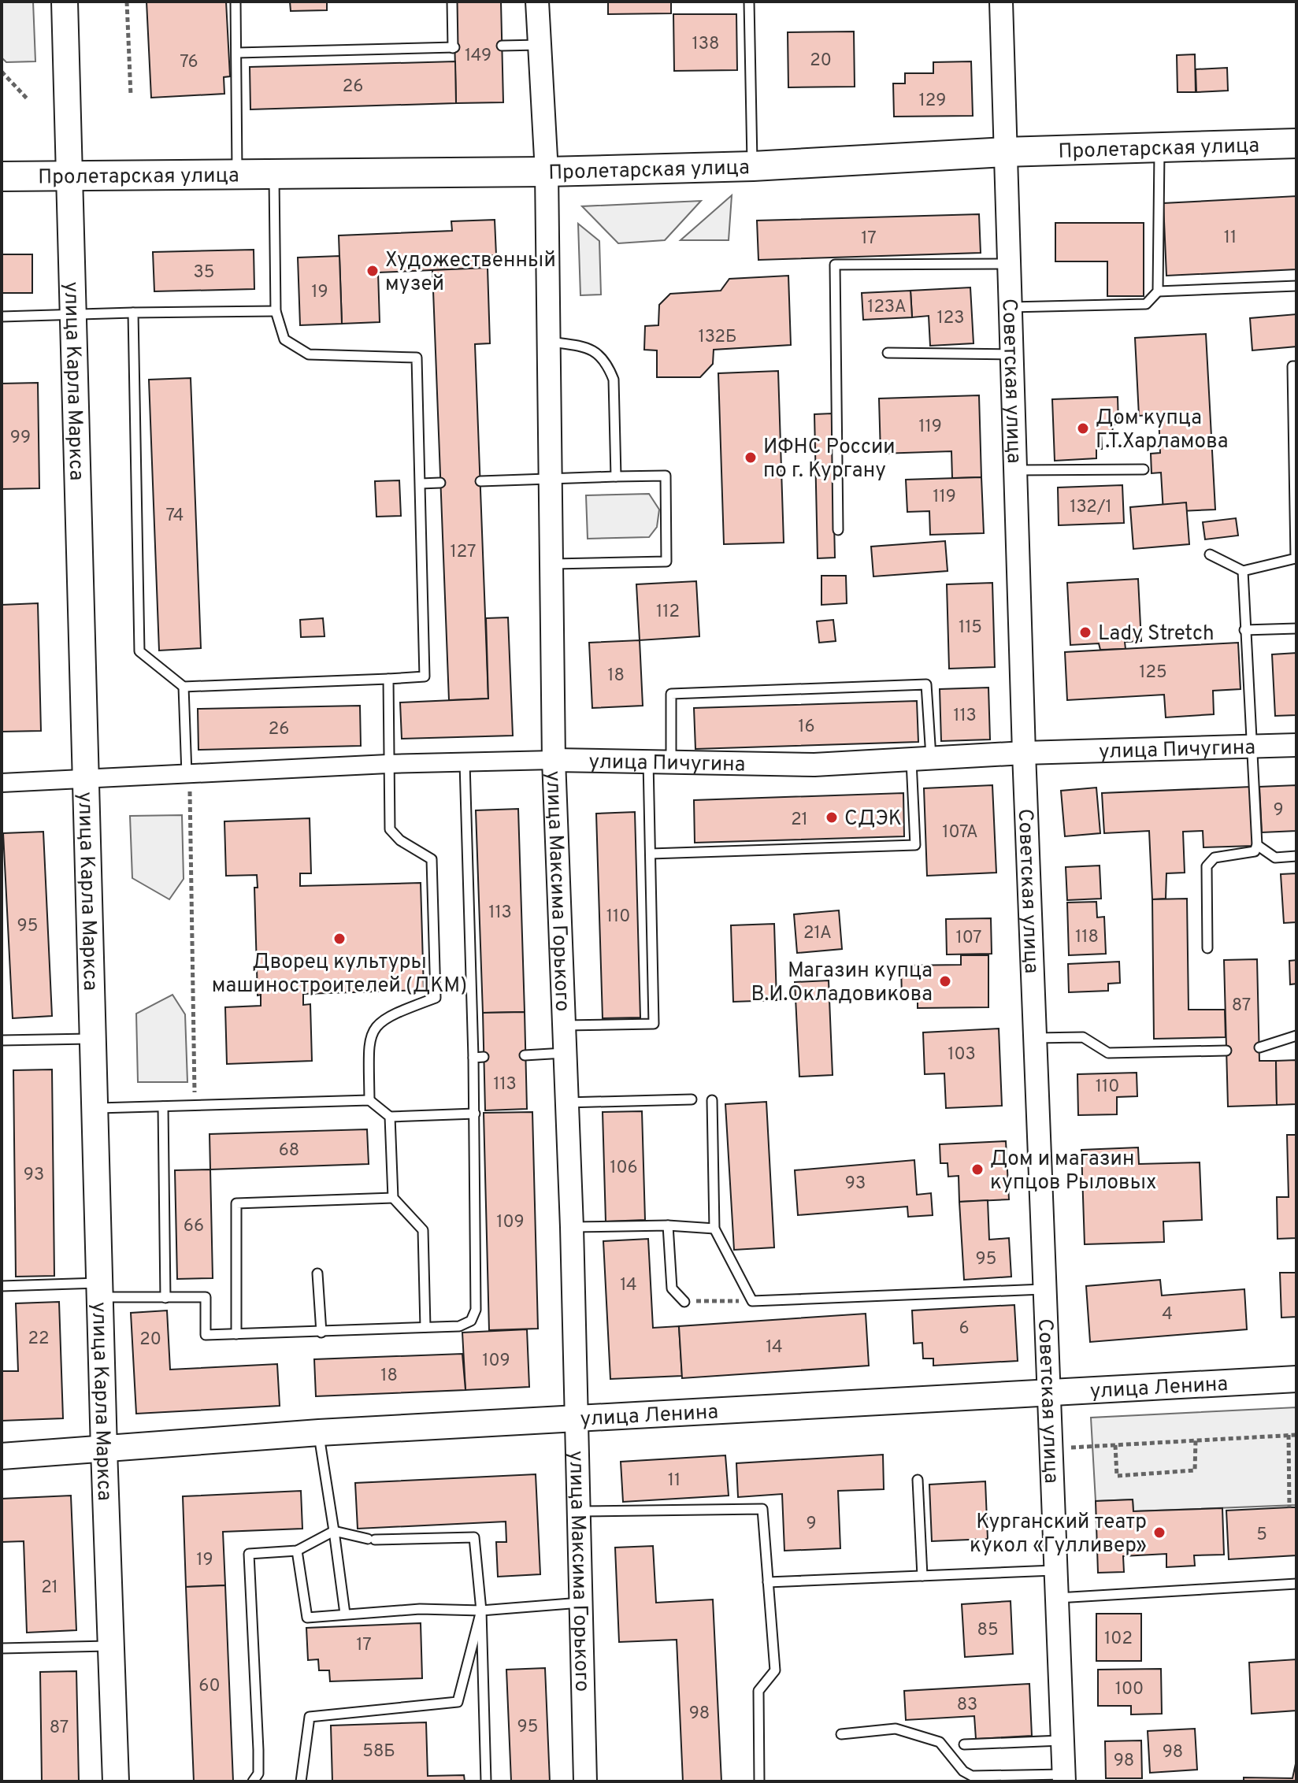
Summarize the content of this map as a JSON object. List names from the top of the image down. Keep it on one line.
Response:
{"streets":{"main road":["Пролетарская улица","улица Карла Маркса","улица Ленина"],"street":["Советская улица","улица Пичугина","улица Максима Горького"]},"crossings":[["Пролетарская улица","улица Карла Маркса"],["Пролетарская улица","Советская улица"],["Пролетарская улица","улица Максима Горького"],["улица Карла Маркса","улица Пичугина"],["улица Карла Маркса","улица Ленина"],["Советская улица","улица Пичугина"],["Советская улица","улица Ленина"],["улица Пичугина","улица Максима Горького"],["улица Максима Горького","улица Ленина"]],"places":["Художественный музей","Дом купца Г.Т.Харламова","ИФНС России по г. Кургану","Lady Stretch","СДЭК","Дворец культуры машиностроителей (ДКМ)","Магазин купца В.И.Окладовикова","Дом и магазин купцов Рыловых","Курганский театр кукол «Гулливер»"],"house_numbers":["138","149","20","76","26","129","11","17","35","19","123А","123","132Б","119","99","119","132/1","74","127","112","115","125","18","113","16","26","9","21","107А","113","110","95","21А","118","107","87","103","113","110","68","106","93","93","109","66","95","14","4","6","22","20","14","109","18","11","9","5","19","21","85","102","17","60","100","83","98","95","87","58Б","98","98"]}
